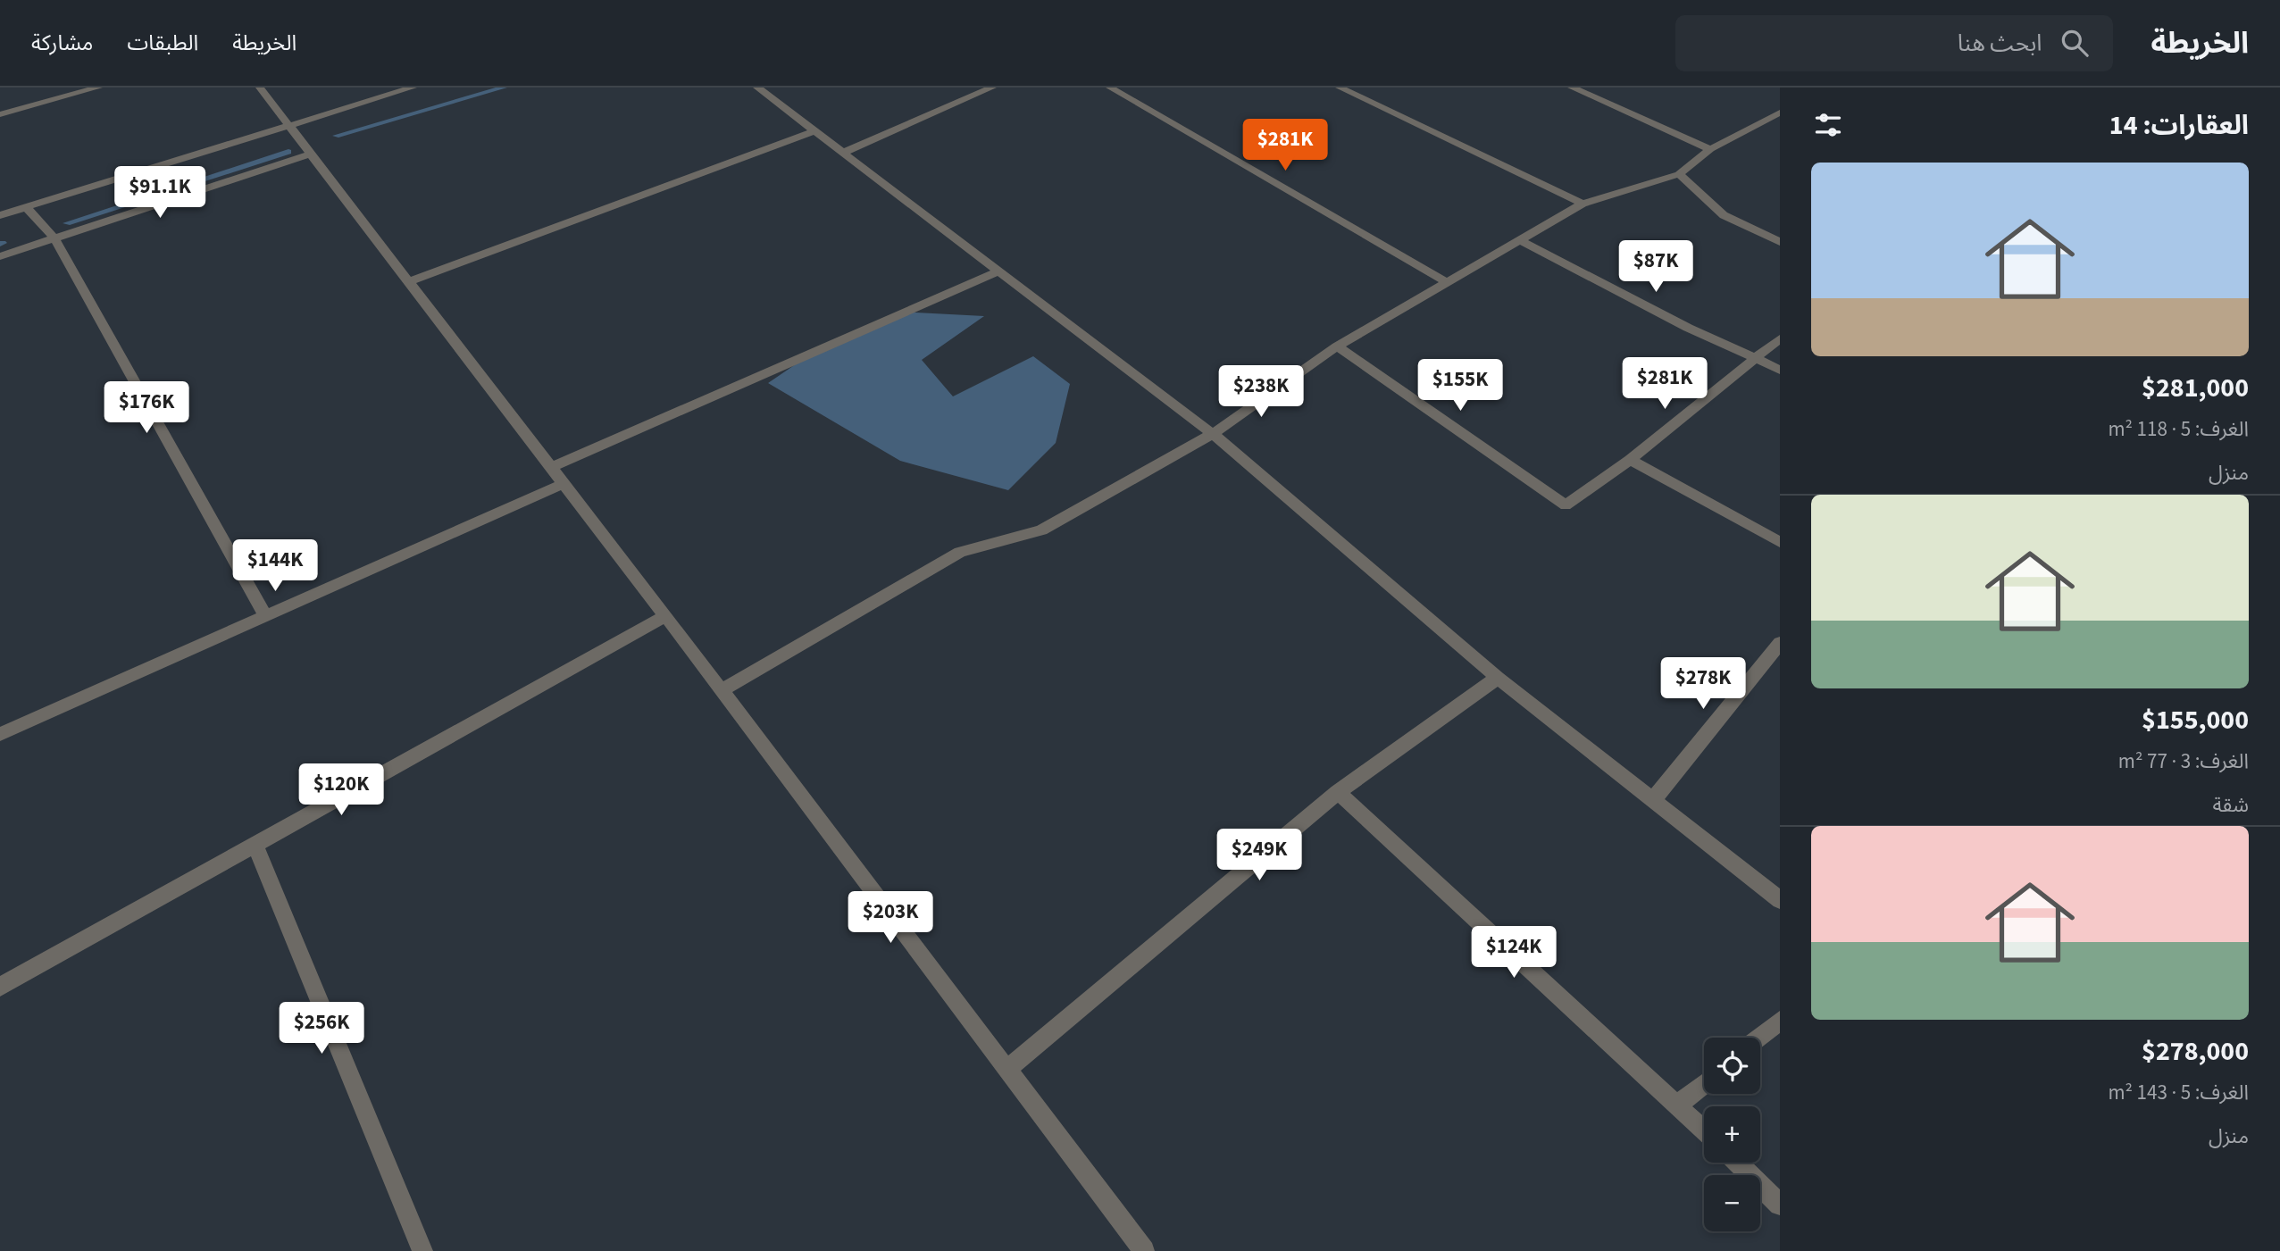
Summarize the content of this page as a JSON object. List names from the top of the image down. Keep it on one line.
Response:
{"page":{"header":"الخريطة","search":"ابحث هنا","nav":["الخريطة","الطبقات","مشاركة"],"heading":"العقارات: 14","price":["$281K","$91.1K","$87K","$281K","$155K","$238K","$176K","$144K","$278K","$120K","$249K","$203K","$124K","$256K"],"list":[{"name":"$281,000","note":"الغرف: 5 · 118 m² · منزل"},{"name":"$155,000","note":"الغرف: 3 · 77 m² · شقة"},{"name":"$278,000","note":"الغرف: 5 · 143 m² · منزل"}],"map_buttons":["+","−"]}}
